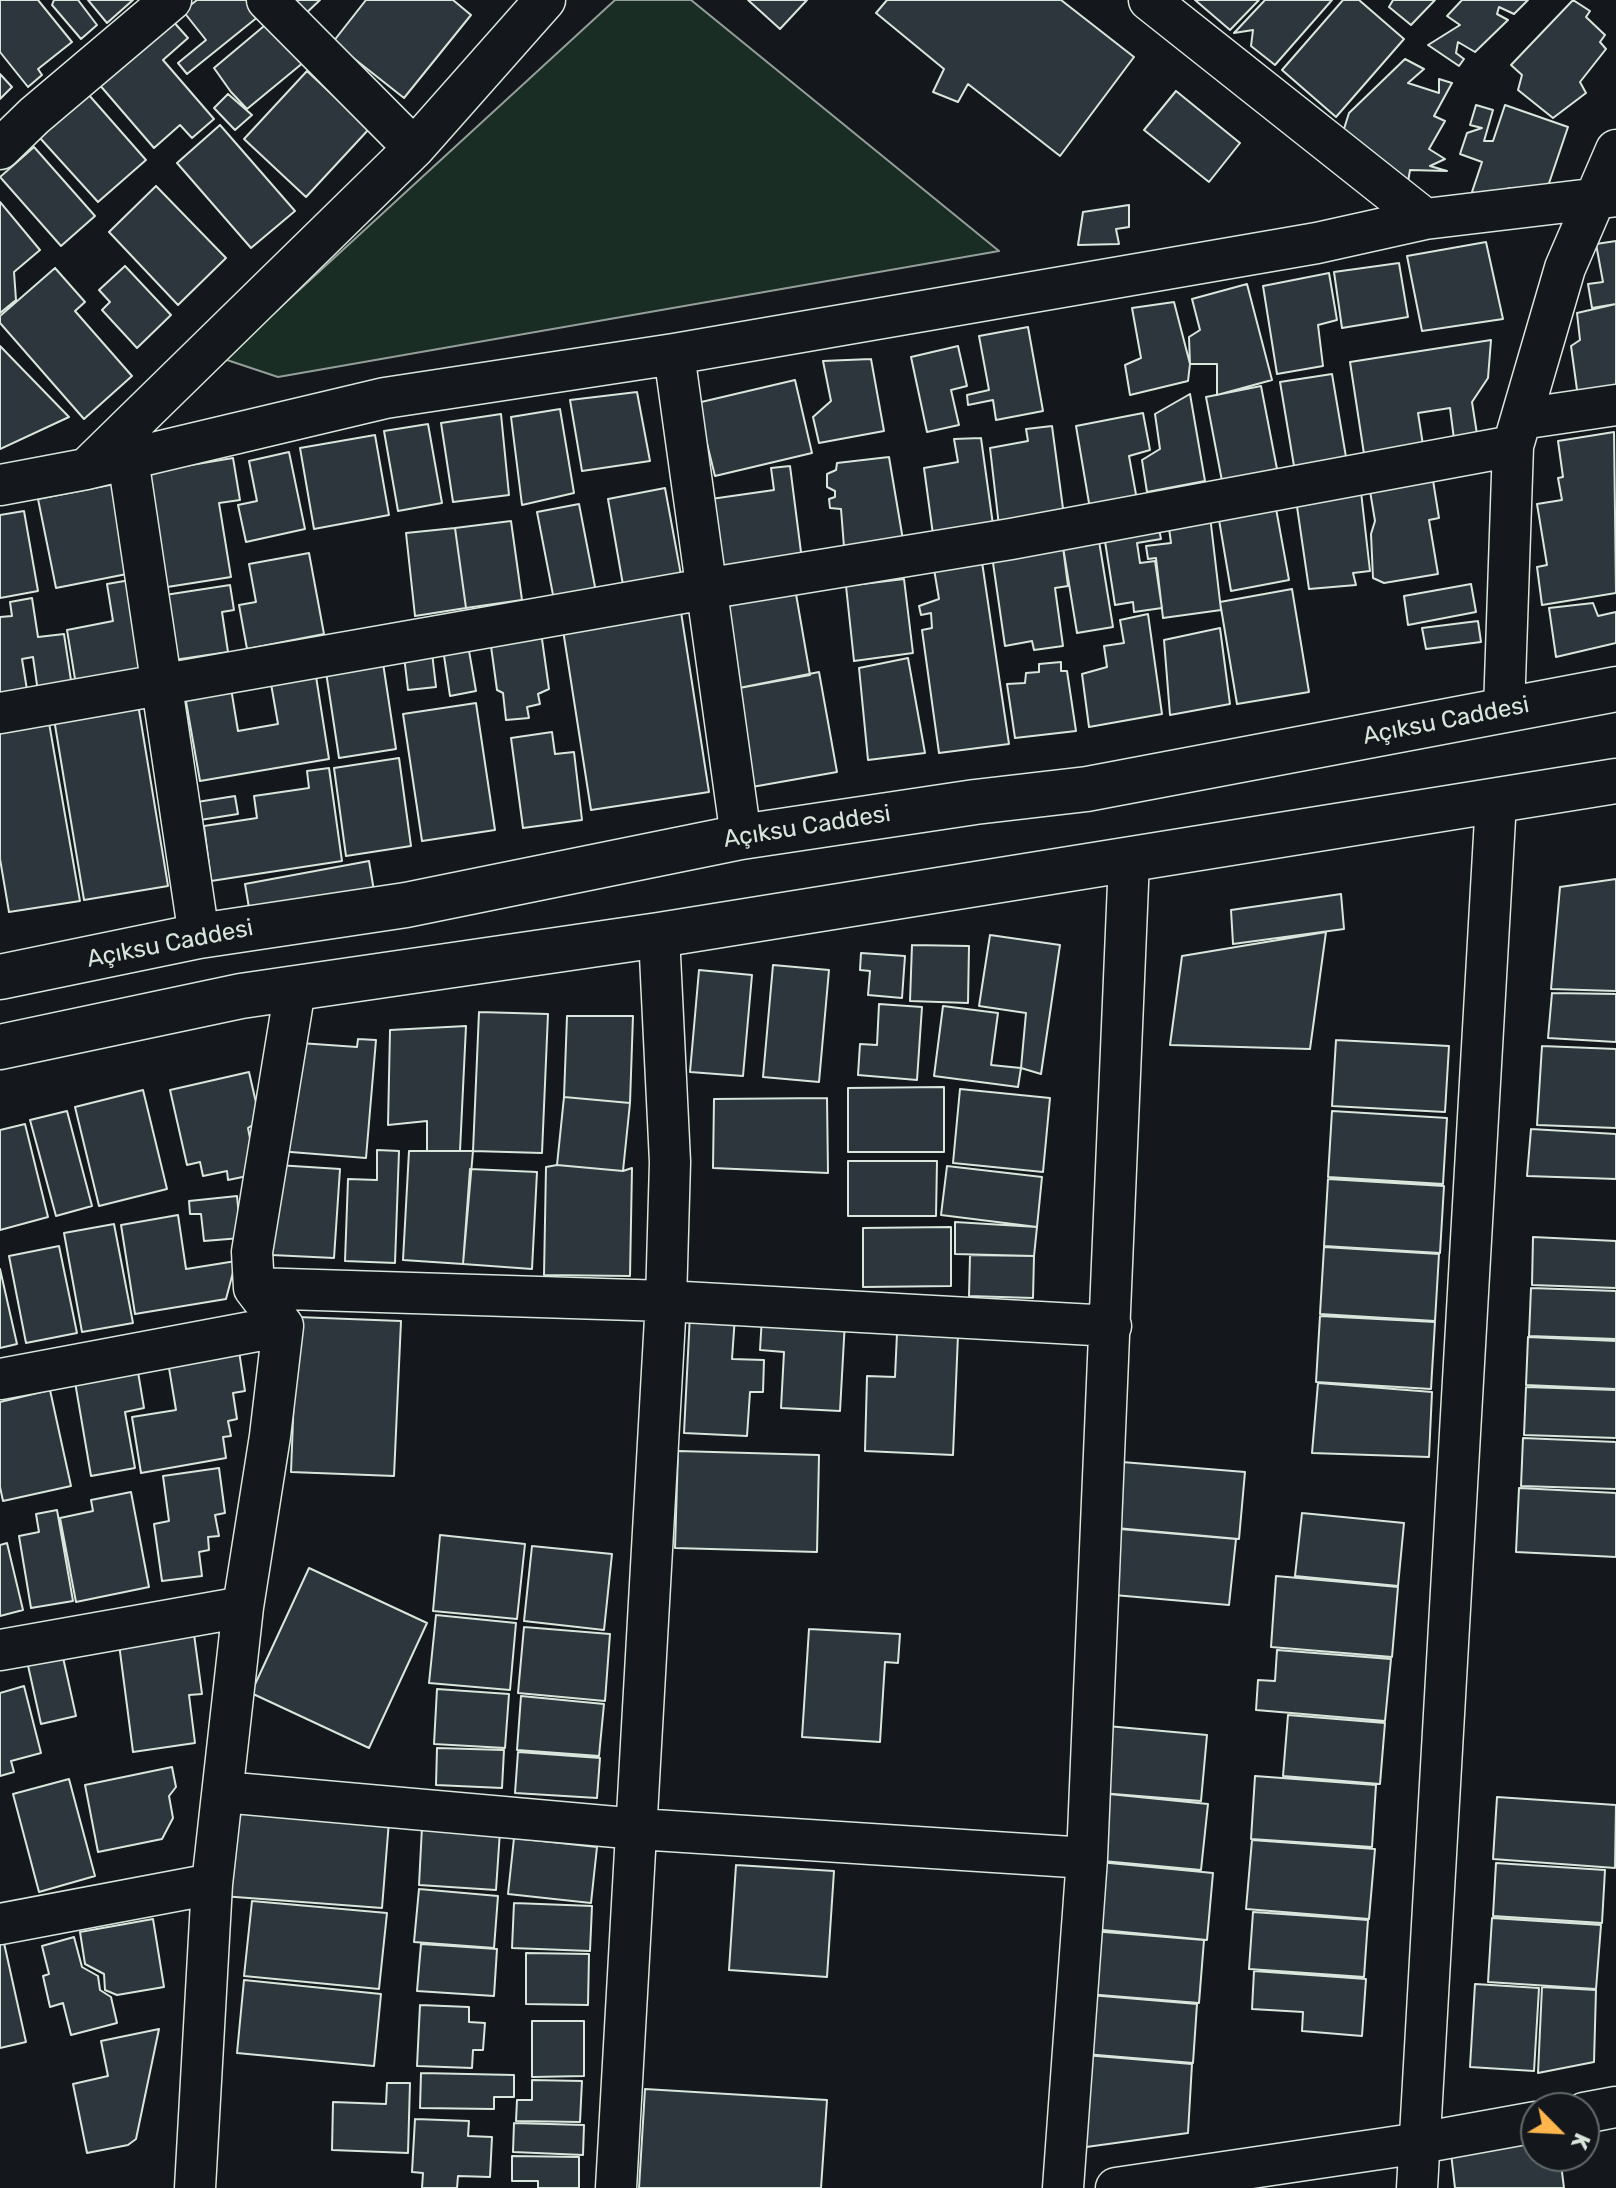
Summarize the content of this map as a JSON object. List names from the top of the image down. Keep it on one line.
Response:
{"streets":{"main road":["Açıksu Caddesi"]},"north":"bottom right"}
